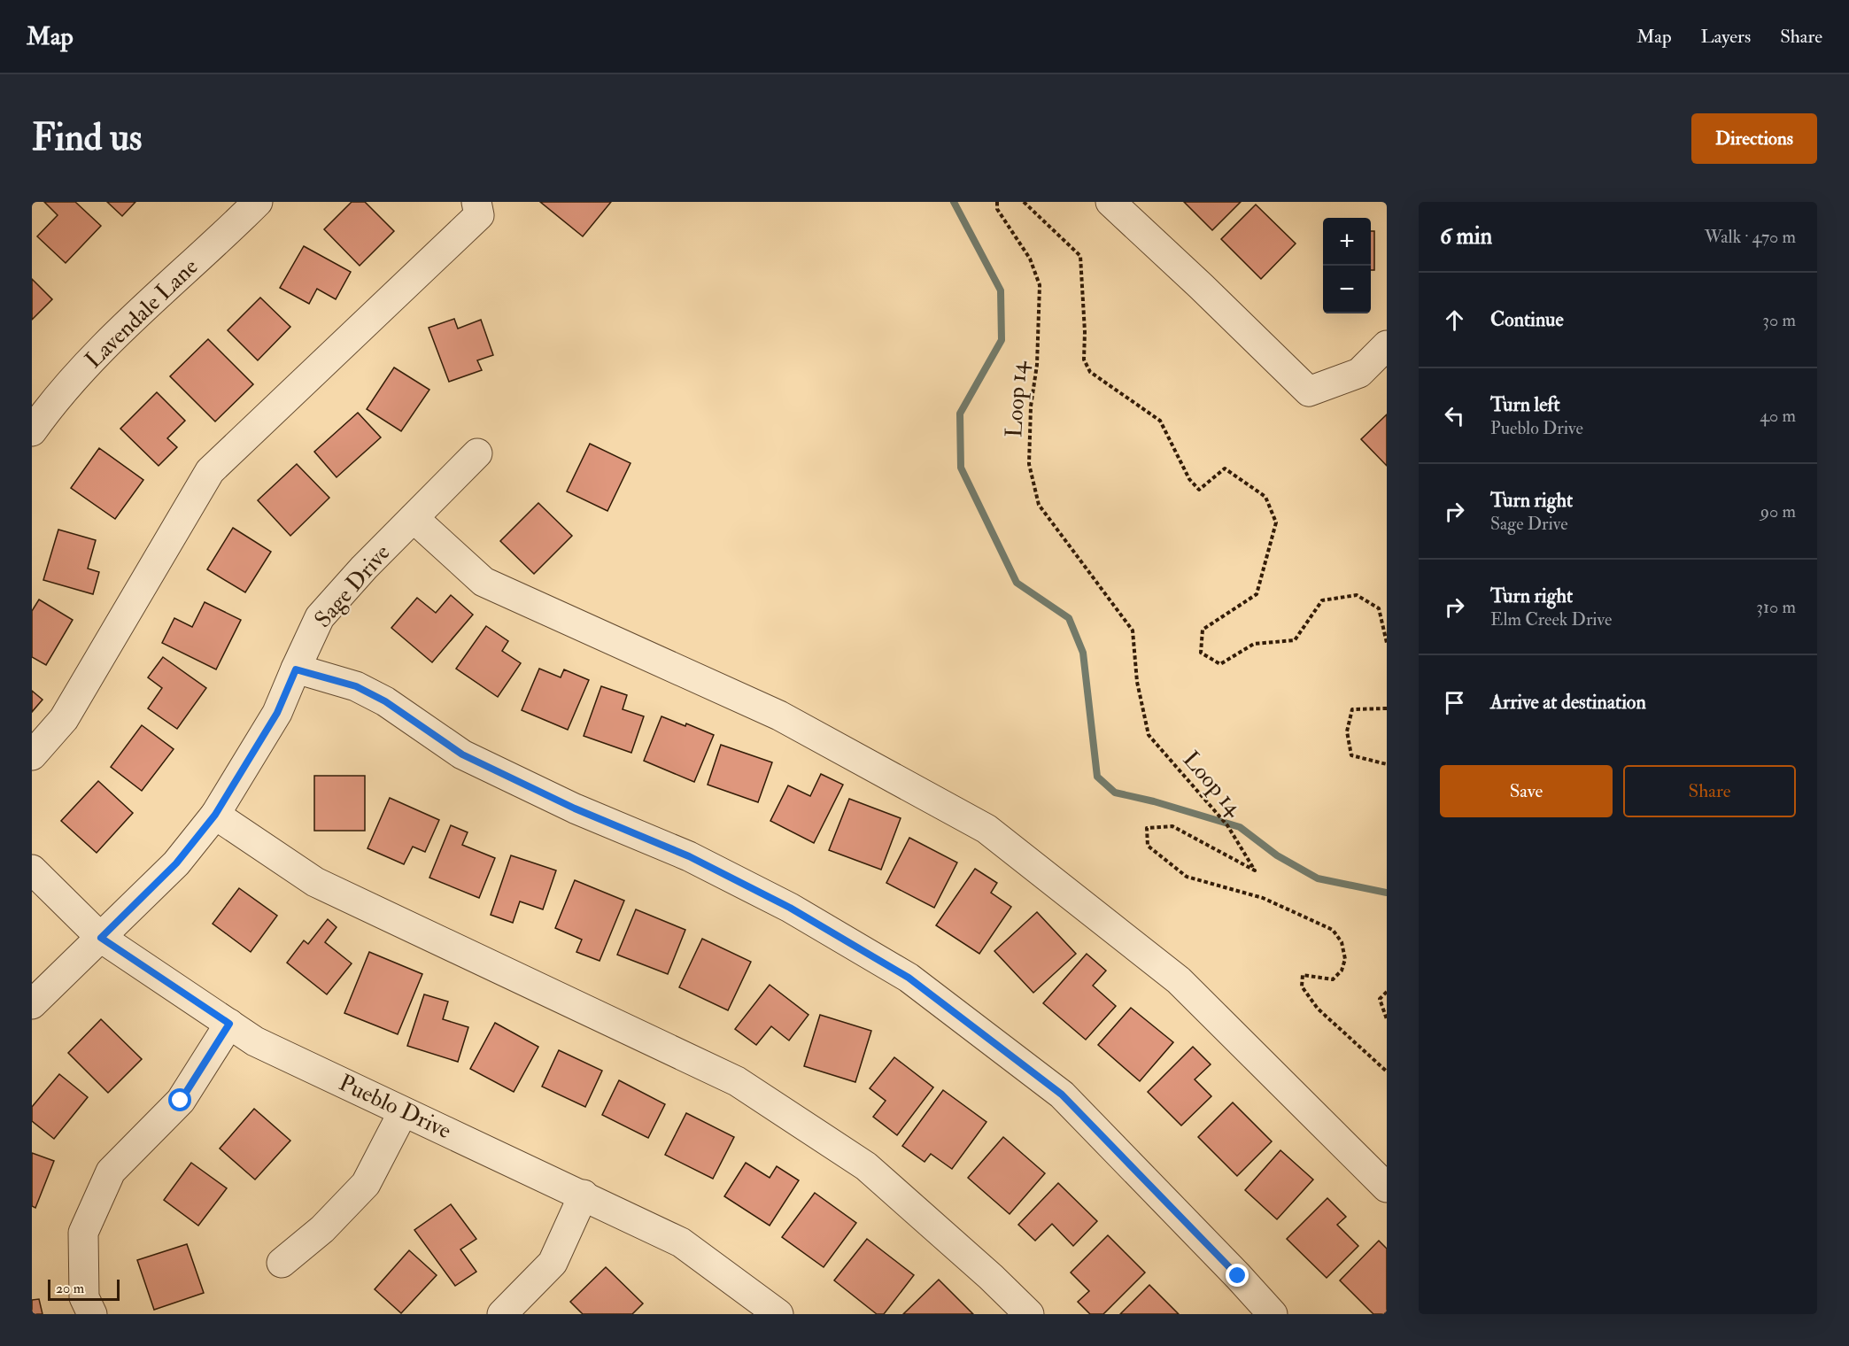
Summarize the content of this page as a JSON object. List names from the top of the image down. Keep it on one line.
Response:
{"streets":{"street":["Lavendale Lane","Sage Drive","Pueblo Drive"],"path":["Loop 14"]},"crossings":[["Sage Drive","Pueblo Drive"]],"scale_bar":"20 m","page":{"header":"Map","nav":["Map","Layers","Share"],"buttons":["Directions",["Save","Share"]],"title":"Find us","heading":["6 min","Walk · 470 m"],"map_buttons":["+","−"],"list":[["Continue","30 m"],["Turn left","Pueblo Drive","40 m"],["Turn right","Sage Drive","90 m"],["Turn right","Elm Creek Drive","310 m"],"Arrive at destination"],"scale":"20 m"}}
